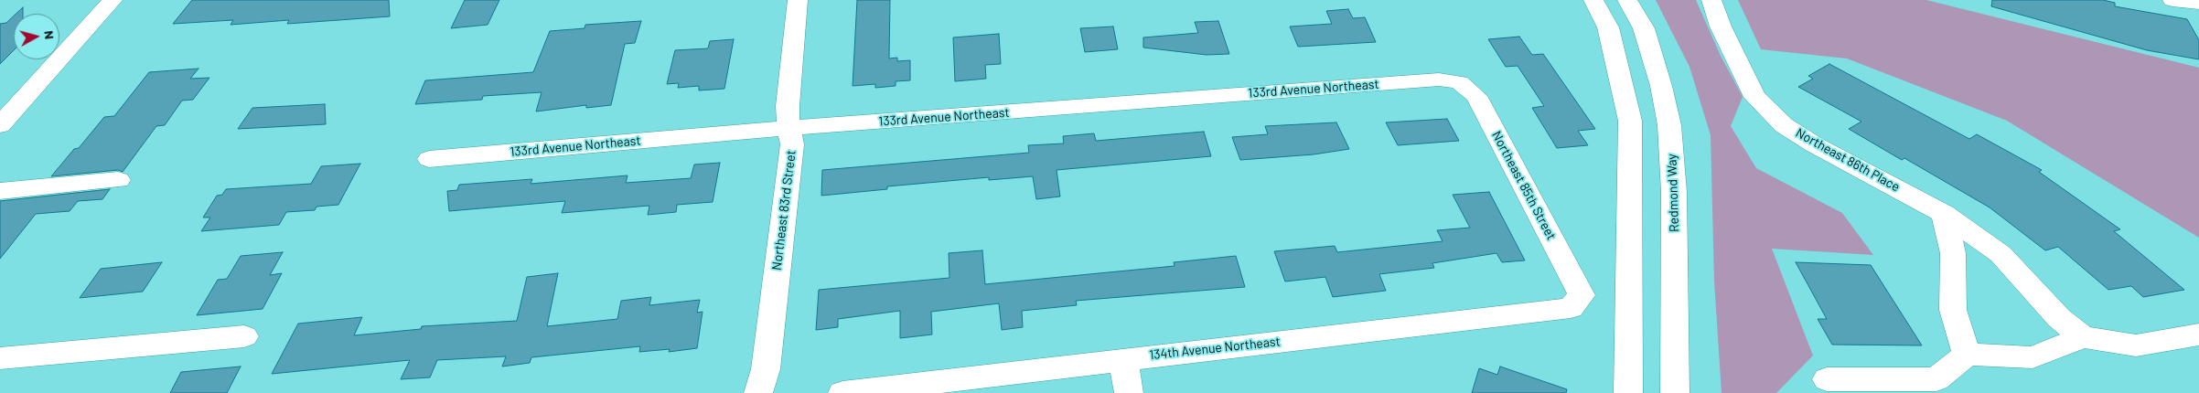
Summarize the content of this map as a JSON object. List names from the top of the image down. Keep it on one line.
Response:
{"streets":{"street":["133rd Avenue Northeast","Northeast 86th Place","Northeast 85th Street","Redmond Way","Northeast 83rd Street","134th Avenue Northeast"]},"crossings":[["133rd Avenue Northeast","Northeast 85th Street"],["133rd Avenue Northeast","Northeast 83rd Street"],["Northeast 85th Street","134th Avenue Northeast"]],"north":"right"}
